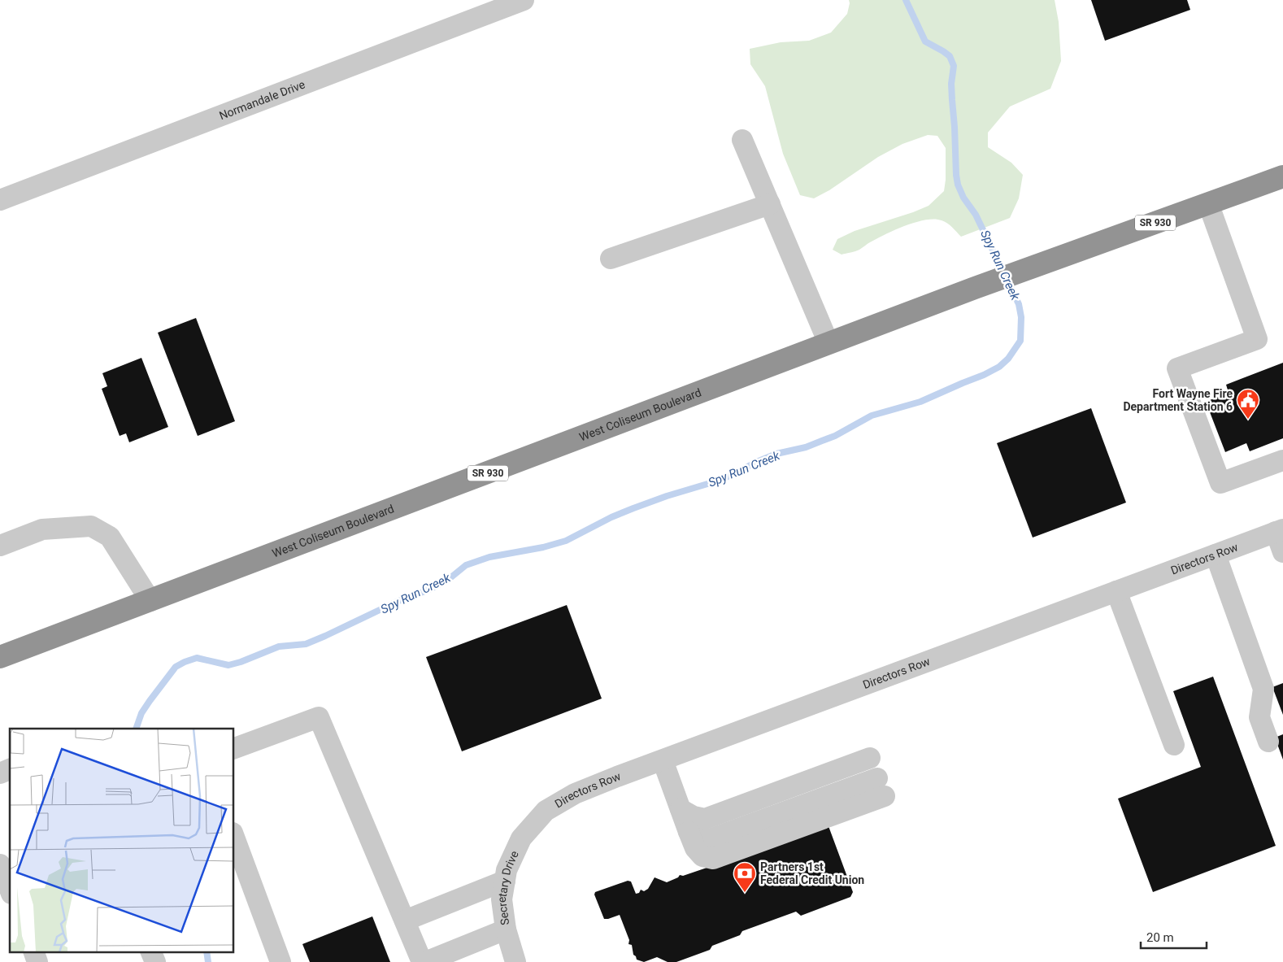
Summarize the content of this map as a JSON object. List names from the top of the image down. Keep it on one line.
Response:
{"streets":{"highway":["SR 930","West Coliseum Boulevard"],"street":["Normandale Drive","Directors Row","Secretary Drive"]},"crossings":[["Directors Row","Secretary Drive"]],"water":["Spy Run Creek"],"places":{"public building":["Fort Wayne Fire Department Station 6"],"bank":["Partners 1st Federal Credit Union"]},"scale_bar":"20 m"}
